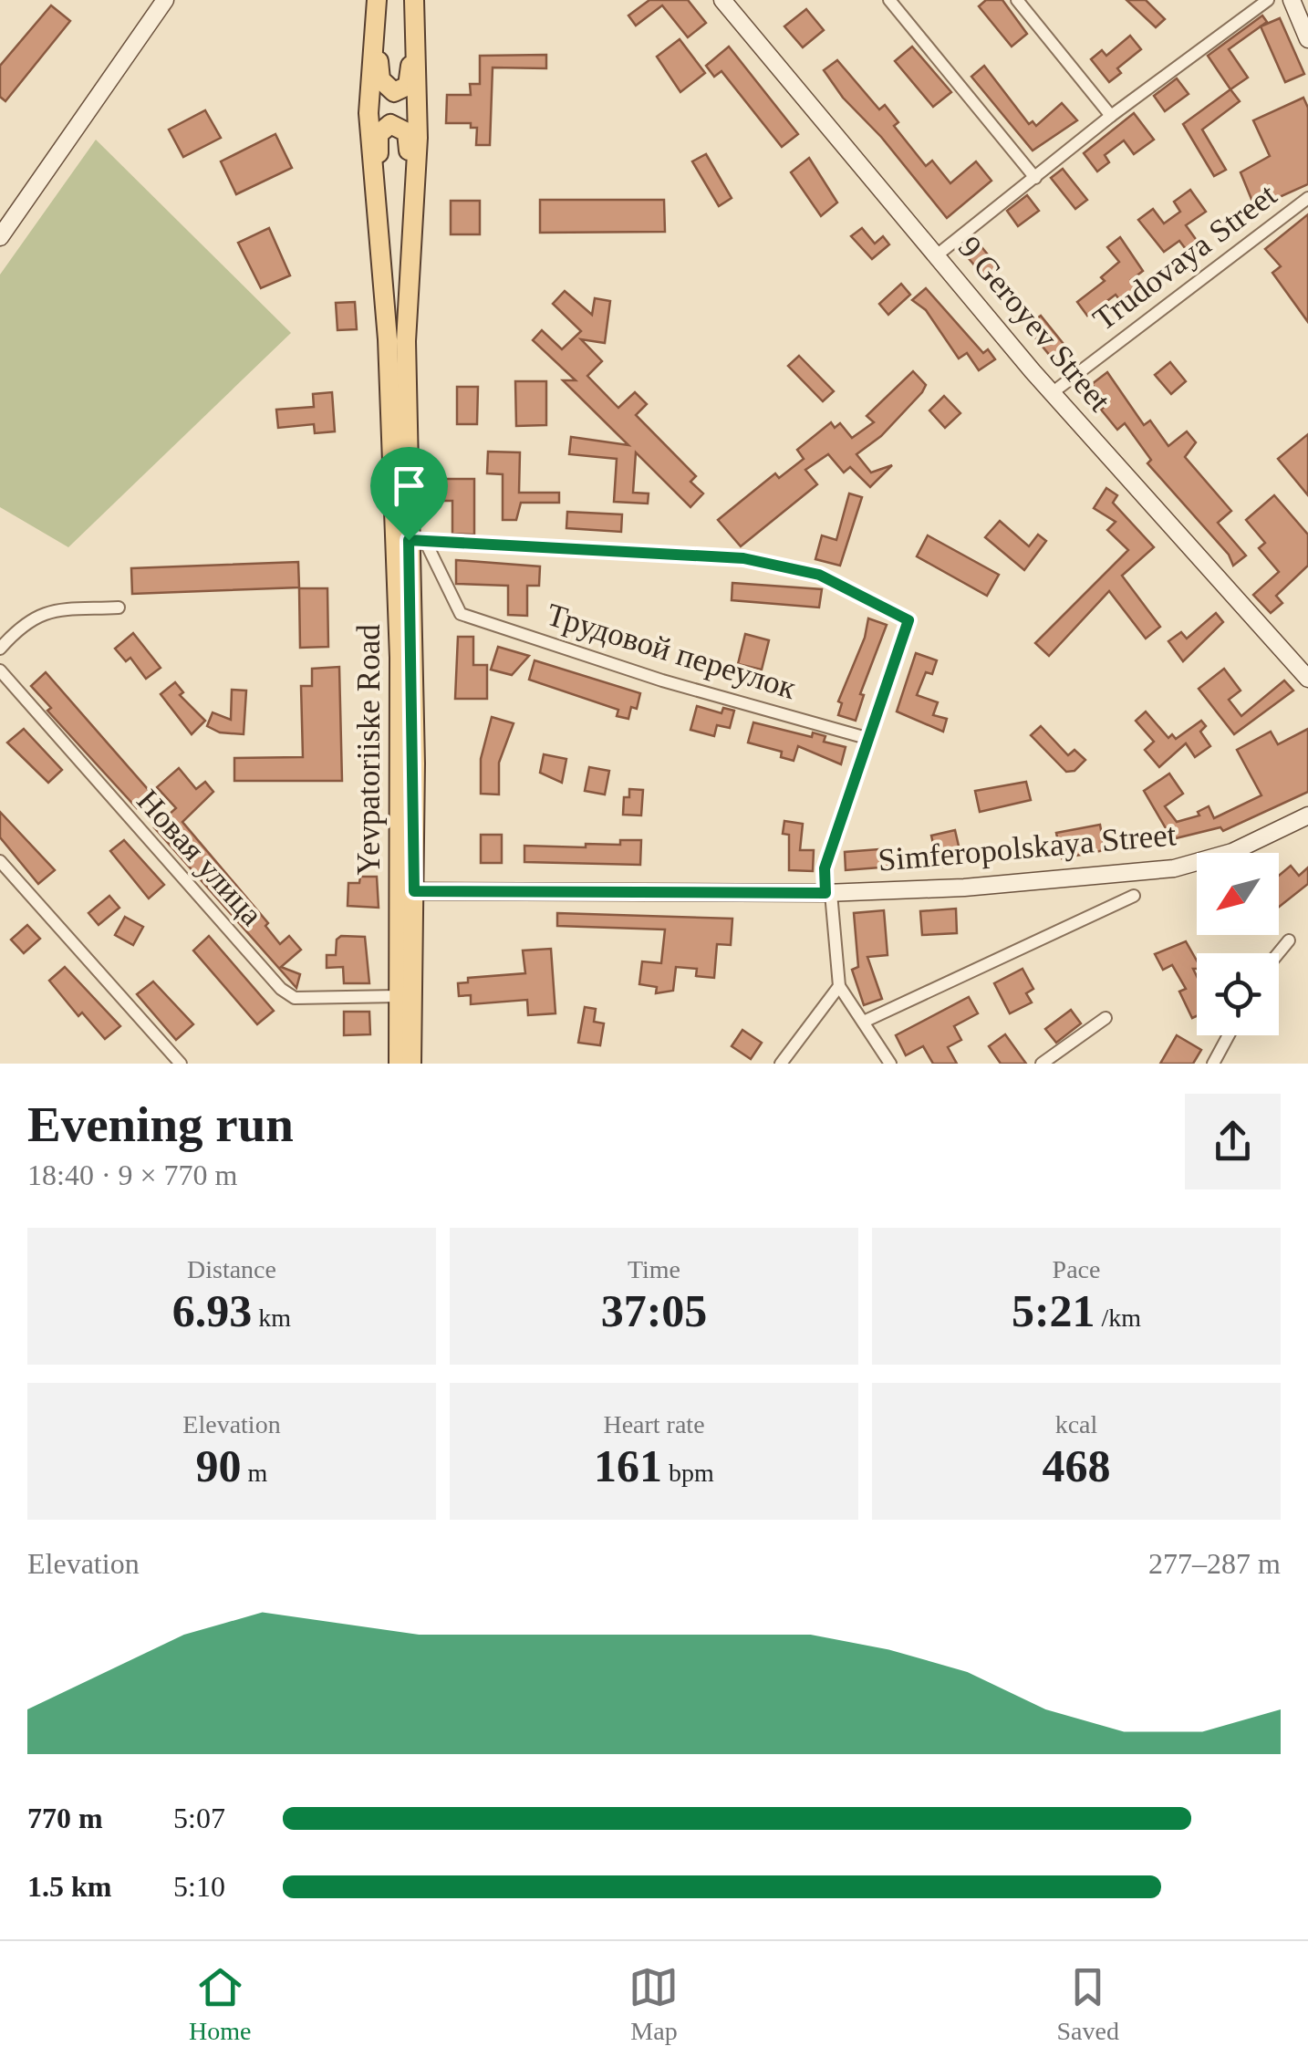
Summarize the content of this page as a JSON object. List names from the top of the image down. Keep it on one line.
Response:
{"streets":{"main road":["Yevpatoriiske Road"],"street":["Trudovaya Street","9 Geroyev Street","Трудовой переулок","Simferopolskaya Street","Новая улица"]},"crossings":[["Trudovaya Street","9 Geroyev Street"],["Трудовой переулок","Yevpatoriiske Road"],["Yevpatoriiske Road","Simferopolskaya Street"],["Yevpatoriiske Road","Новая улица"]],"north":"bottom left","page":{"heading":["Evening run","18:40 · 9 × 770 m"],"stats":[["Distance","6.93 km"],["Time","37:05"],["Pace","5:21 /km"],["Elevation","90 m"],["Heart rate","161 bpm"],["kcal","468"]],"chart":["Elevation","277–287 m"],"list":[{"name":"770 m","note":"5:07"},{"name":"1.5 km","note":"5:10"}],"tabs":["Home","Map","Saved"]}}
